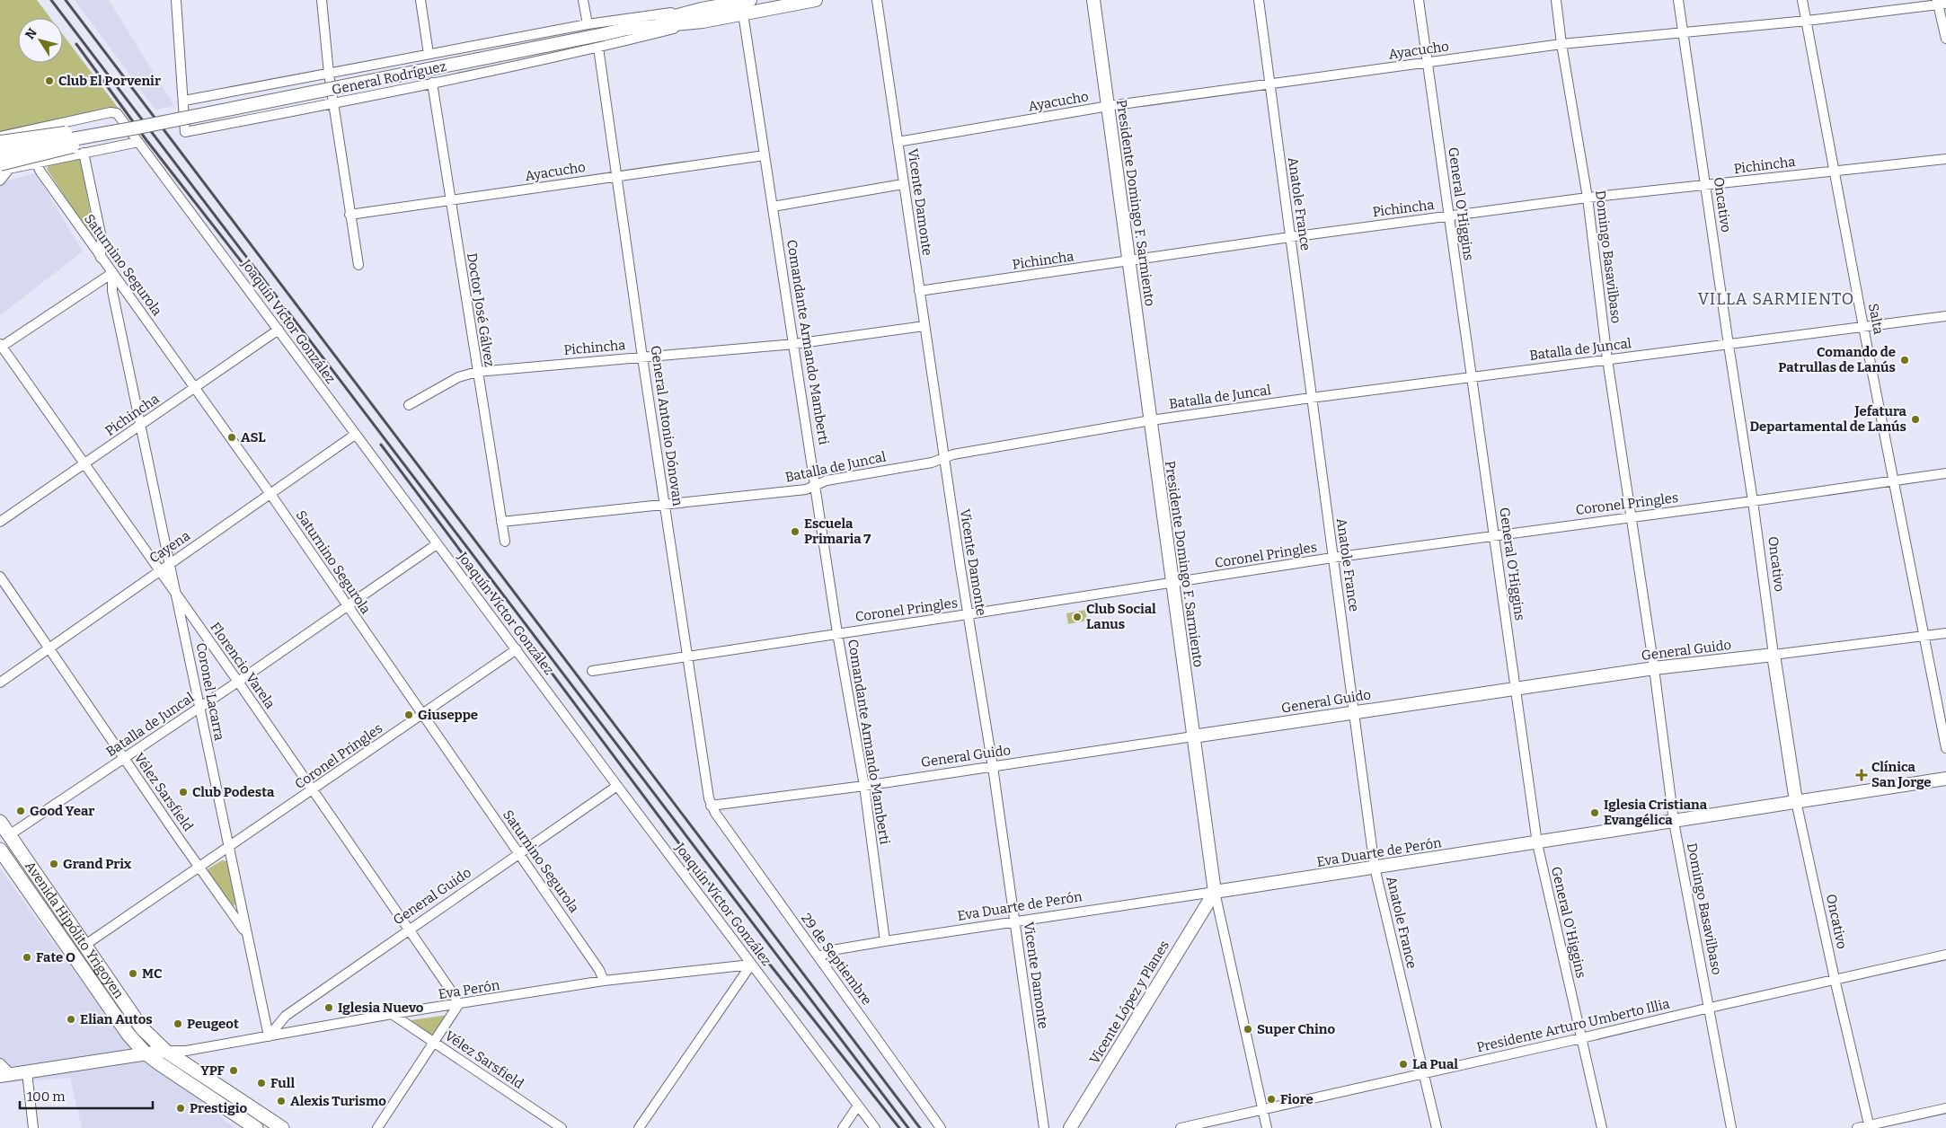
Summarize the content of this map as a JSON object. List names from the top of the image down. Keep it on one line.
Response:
{"streets":{"main road":["Presidente Domingo F. Sarmiento","Oncativo","General Guido","Eva Duarte de Perón","Avenida Hipólito Yrigoyen","Vicente López y Planes"],"street":["Ayacucho","General Rodríguez","Pichincha","Vicente Damonte","Anatole France","General O'Higgins","Domingo Basavilbaso","Saturnino Segurola","Doctor José Gálvez","Salta","Joaquín Víctor González","Comandante Armando Mamberti","Batalla de Juncal","General Antonio Dónovan","Coronel Pringles","Cayena","Florencio Varela","Coronel Lacarra","Vélez Sarsfield","29 de Septiembre","Eva Perón","Presidente Arturo Umberto Illia"]},"crossings":[["Ayacucho","Vicente Damonte"],["Ayacucho","Presidente Domingo F. Sarmiento"],["Ayacucho","Anatole France"],["Ayacucho","General O'Higgins"],["Ayacucho","Oncativo"],["Ayacucho","Domingo Basavilbaso"],["Ayacucho","Doctor José Gálvez"],["Ayacucho","Salta"],["Ayacucho","Comandante Armando Mamberti"],["Ayacucho","General Antonio Dónovan"],["General Rodríguez","Doctor José Gálvez"],["General Rodríguez","General Antonio Dónovan"],["Pichincha","Vicente Damonte"],["Pichincha","Presidente Domingo F. Sarmiento"],["Pichincha","Anatole France"],["Pichincha","General O'Higgins"],["Pichincha","Oncativo"],["Pichincha","Domingo Basavilbaso"],["Pichincha","Saturnino Segurola"],["Pichincha","Doctor José Gálvez"],["Pichincha","Salta"],["Pichincha","Joaquín Víctor González"],["Pichincha","Comandante Armando Mamberti"],["Pichincha","General Antonio Dónovan"],["Pichincha","Florencio Varela"],["Pichincha","Coronel Lacarra"],["Vicente Damonte","Batalla de Juncal"],["Vicente Damonte","Coronel Pringles"],["Vicente Damonte","General Guido"],["Vicente Damonte","Eva Duarte de Perón"],["Presidente Domingo F. Sarmiento","Batalla de Juncal"],["Presidente Domingo F. Sarmiento","Coronel Pringles"],["Presidente Domingo F. Sarmiento","General Guido"],["Presidente Domingo F. Sarmiento","Eva Duarte de Perón"],["Presidente Domingo F. Sarmiento","Vicente López y Planes"],["Presidente Domingo F. Sarmiento","Presidente Arturo Umberto Illia"],["Anatole France","Batalla de Juncal"],["Anatole France","Coronel Pringles"],["Anatole France","General Guido"],["Anatole France","Eva Duarte de Perón"],["Anatole France","Presidente Arturo Umberto Illia"],["General O'Higgins","Batalla de Juncal"],["General O'Higgins","Coronel Pringles"],["General O'Higgins","General Guido"],["General O'Higgins","Eva Duarte de Perón"],["General O'Higgins","Presidente Arturo Umberto Illia"],["Oncativo","Batalla de Juncal"],["Oncativo","Coronel Pringles"],["Oncativo","General Guido"],["Oncativo","Eva Duarte de Perón"],["Oncativo","Presidente Arturo Umberto Illia"],["Domingo Basavilbaso","Batalla de Juncal"],["Domingo Basavilbaso","Coronel Pringles"],["Domingo Basavilbaso","General Guido"],["Domingo Basavilbaso","Eva Duarte de Perón"],["Domingo Basavilbaso","Presidente Arturo Umberto Illia"],["Saturnino Segurola","Batalla de Juncal"],["Saturnino Segurola","Coronel Pringles"],["Saturnino Segurola","Cayena"],["Saturnino Segurola","General Guido"],["Saturnino Segurola","Coronel Lacarra"],["Saturnino Segurola","Eva Perón"],["Doctor José Gálvez","Batalla de Juncal"],["Salta","Batalla de Juncal"],["Salta","Coronel Pringles"],["Salta","General Guido"],["Joaquín Víctor González","Batalla de Juncal"],["Joaquín Víctor González","Coronel Pringles"],["Joaquín Víctor González","Cayena"],["Joaquín Víctor González","General Guido"],["Joaquín Víctor González","Eva Perón"],["Comandante Armando Mamberti","Batalla de Juncal"],["Comandante Armando Mamberti","Coronel Pringles"],["Comandante Armando Mamberti","General Guido"],["Comandante Armando Mamberti","Eva Duarte de Perón"],["Batalla de Juncal","General Antonio Dónovan"],["Batalla de Juncal","Florencio Varela"],["Batalla de Juncal","Coronel Lacarra"],["Batalla de Juncal","Vélez Sarsfield"],["Batalla de Juncal","Avenida Hipólito Yrigoyen"],["General Antonio Dónovan","Coronel Pringles"],["General Antonio Dónovan","General Guido"],["General Antonio Dónovan","29 de Septiembre"],["Coronel Pringles","Florencio Varela"],["Coronel Pringles","Coronel Lacarra"],["Coronel Pringles","Vélez Sarsfield"],["Coronel Pringles","Avenida Hipólito Yrigoyen"],["Cayena","Florencio Varela"],["Cayena","Coronel Lacarra"],["Cayena","Vélez Sarsfield"],["General Guido","Florencio Varela"],["General Guido","Coronel Lacarra"],["General Guido","29 de Septiembre"],["General Guido","Eva Perón"],["Florencio Varela","Coronel Lacarra"],["Florencio Varela","Eva Perón"],["Coronel Lacarra","Vélez Sarsfield"],["Coronel Lacarra","Eva Perón"],["Vélez Sarsfield","Eva Perón"],["Eva Duarte de Perón","29 de Septiembre"],["Eva Duarte de Perón","Vicente López y Planes"],["Avenida Hipólito Yrigoyen","Eva Perón"]],"districts":["VILLA SARMIENTO"],"places":{"other":["Club El Porvenir","Comando de Patrullas de Lanús","Jefatura Departamental de Lanús","ASL","Escuela Primaria 7","Club Social Lanus","Giuseppe","Club Podesta","Good Year","Iglesia Cristiana Evangélica","Grand Prix","Fate O","MC","Iglesia Nuevo","Elian Autos","Peugeot","Super Chino","La Pual","YPF","Full","Fiore","Alexis Turismo","Prestigio"],"health":["Clínica San Jorge"]},"scale_bar":"100 m","north":"top left"}
